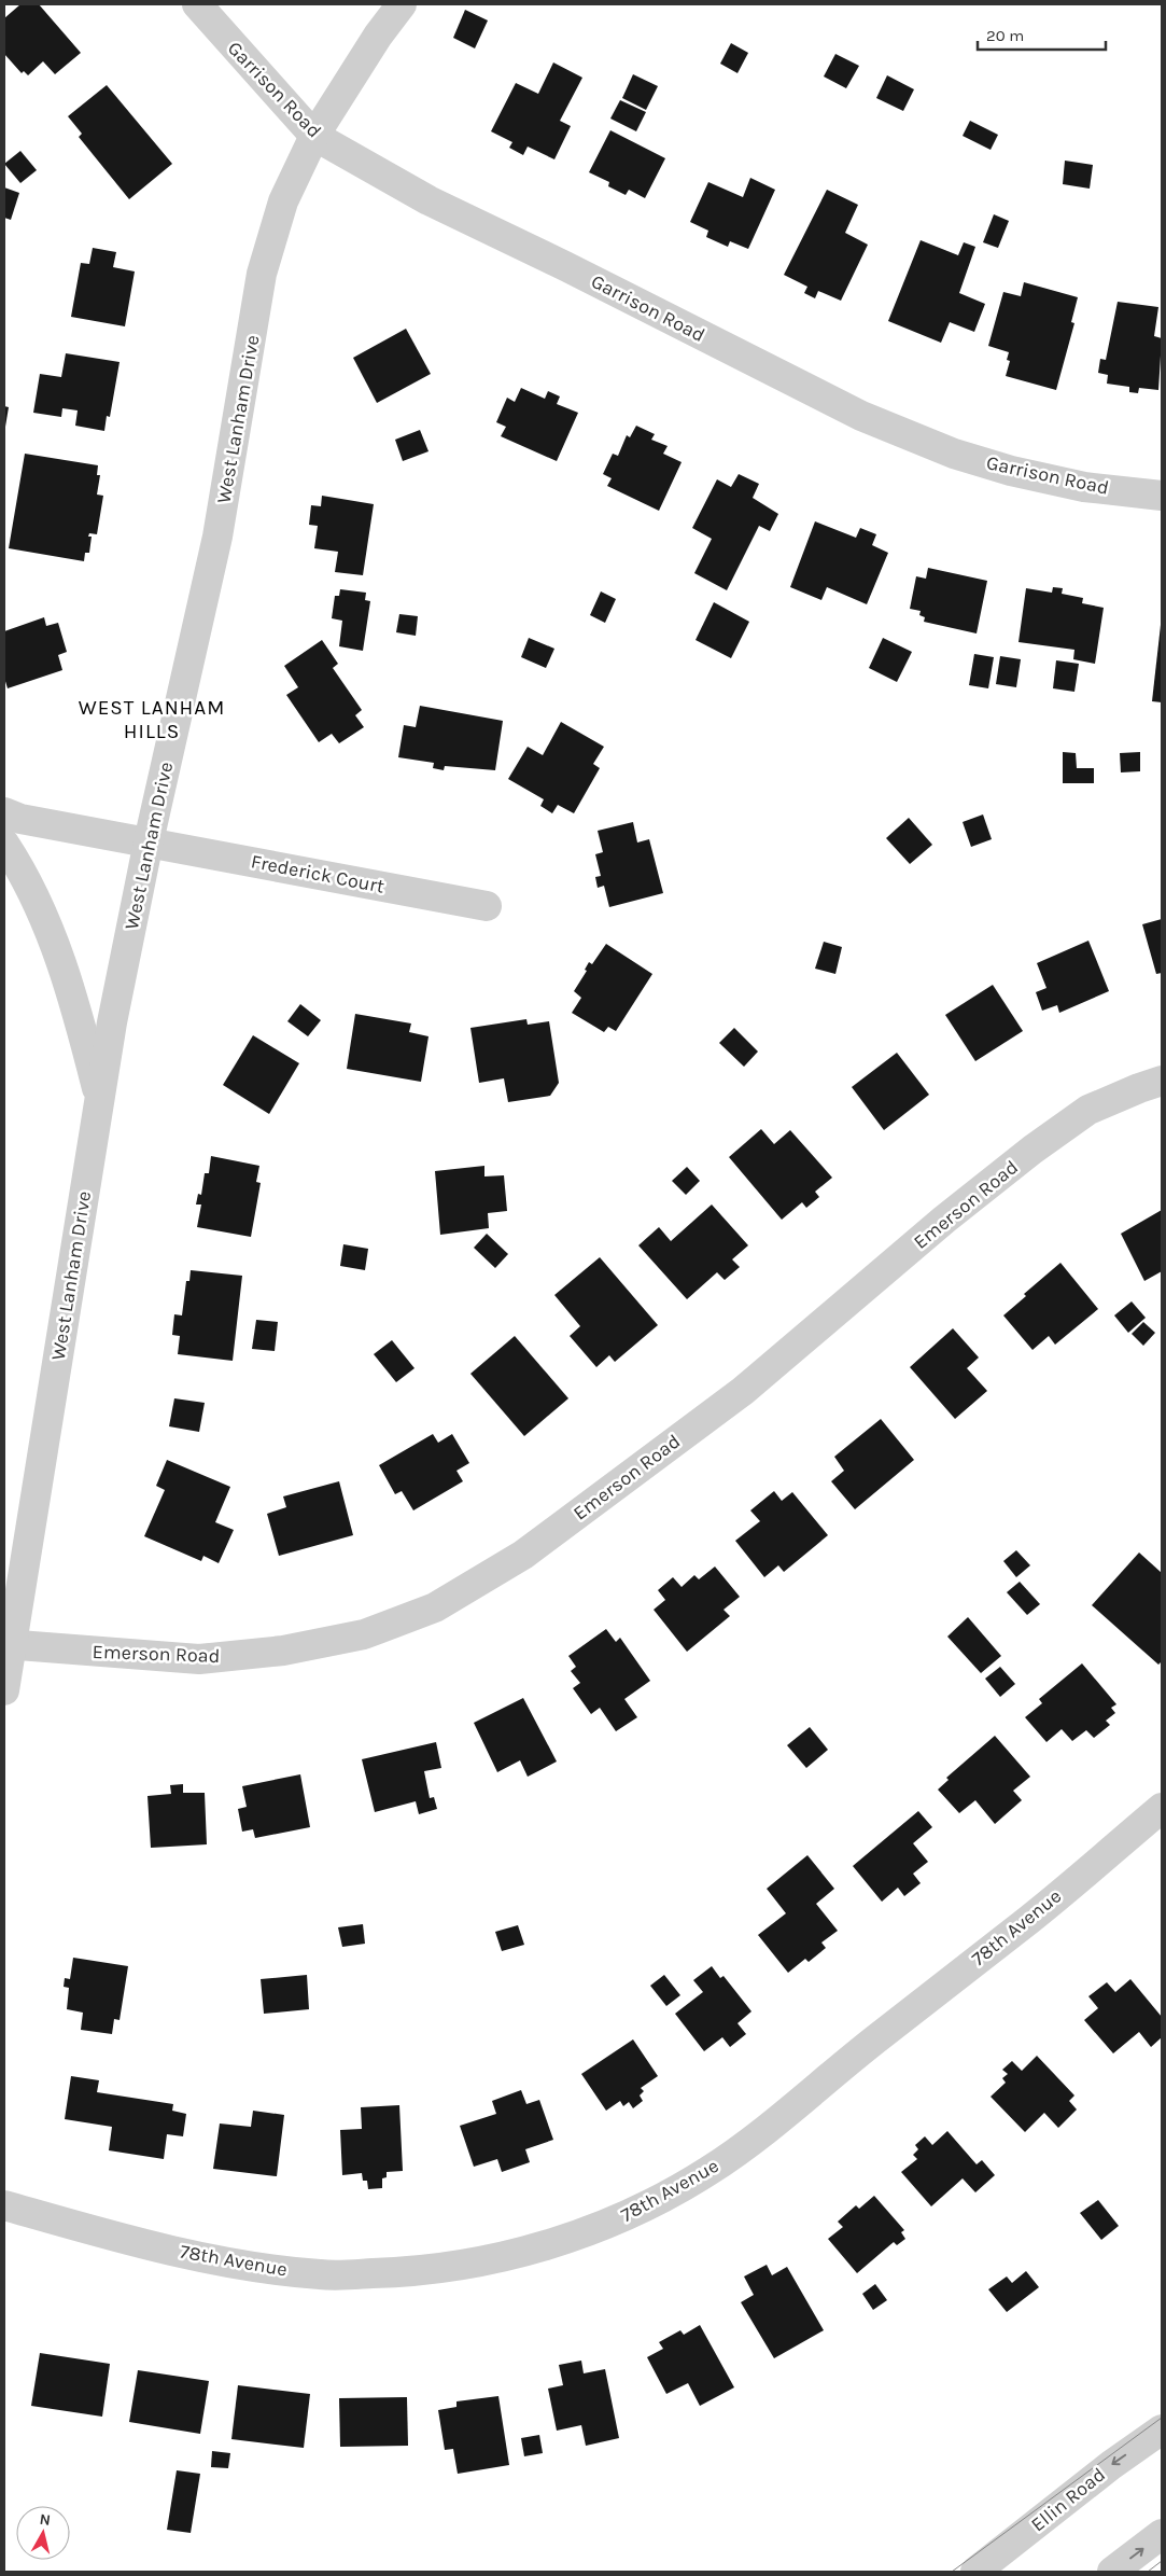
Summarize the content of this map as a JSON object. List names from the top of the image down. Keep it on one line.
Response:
{"streets":{"street":["Garrison Road","West Lanham Drive","Frederick Court","Emerson Road","78th Avenue","Ellin Road"]},"crossings":[["Garrison Road","West Lanham Drive"],["West Lanham Drive","Frederick Court"],["West Lanham Drive","Emerson Road"]],"one_way":["Ellin Road"],"districts":["WEST LANHAM HILLS"],"scale_bar":"20 m","north":"top"}
